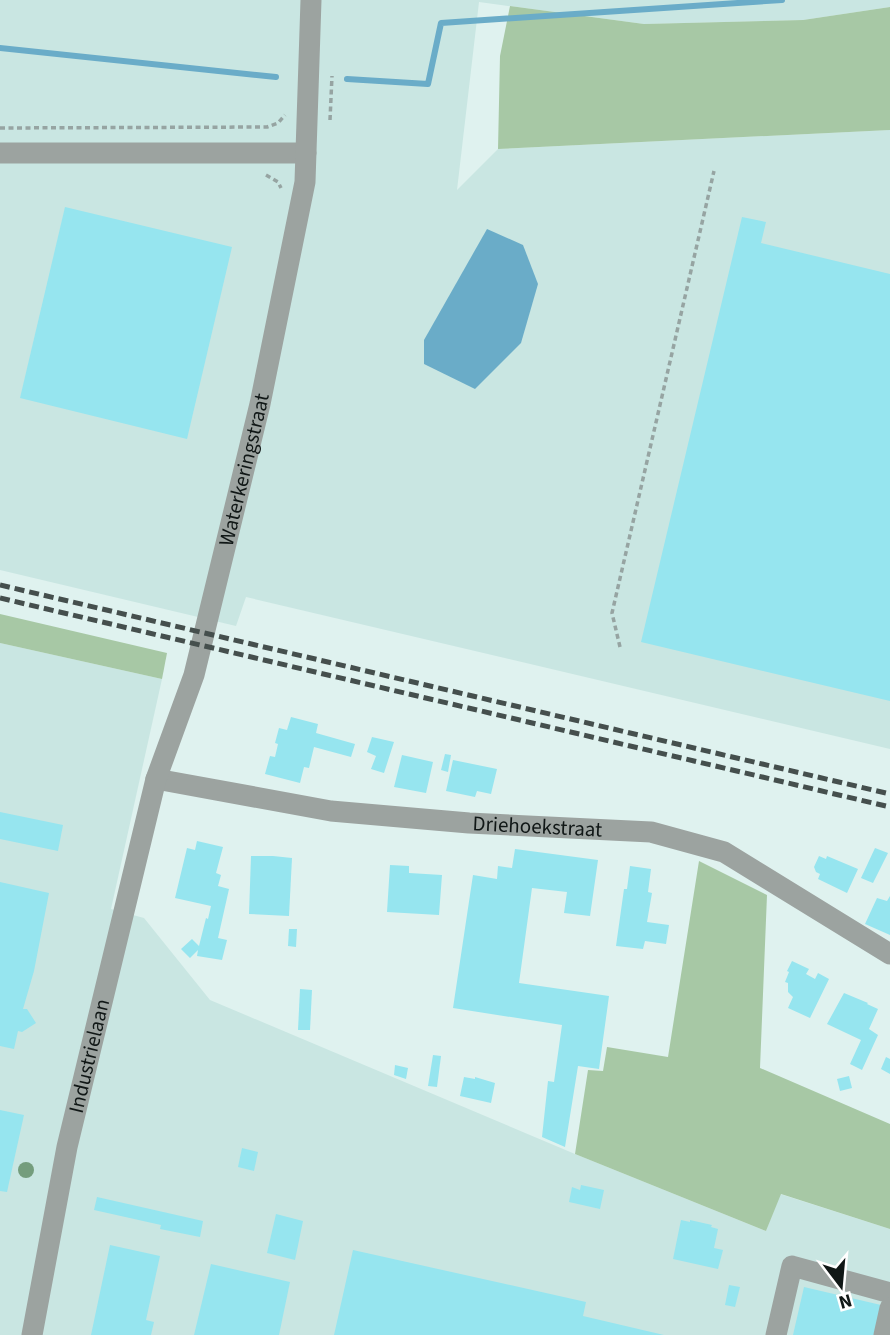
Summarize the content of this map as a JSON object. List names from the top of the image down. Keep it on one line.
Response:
{"streets":{"street":["Waterkeringstraat","Driehoekstraat","Industrielaan"]},"crossings":[["Waterkeringstraat","Driehoekstraat"],["Waterkeringstraat","Industrielaan"],["Driehoekstraat","Industrielaan"]],"north":"bottom"}
